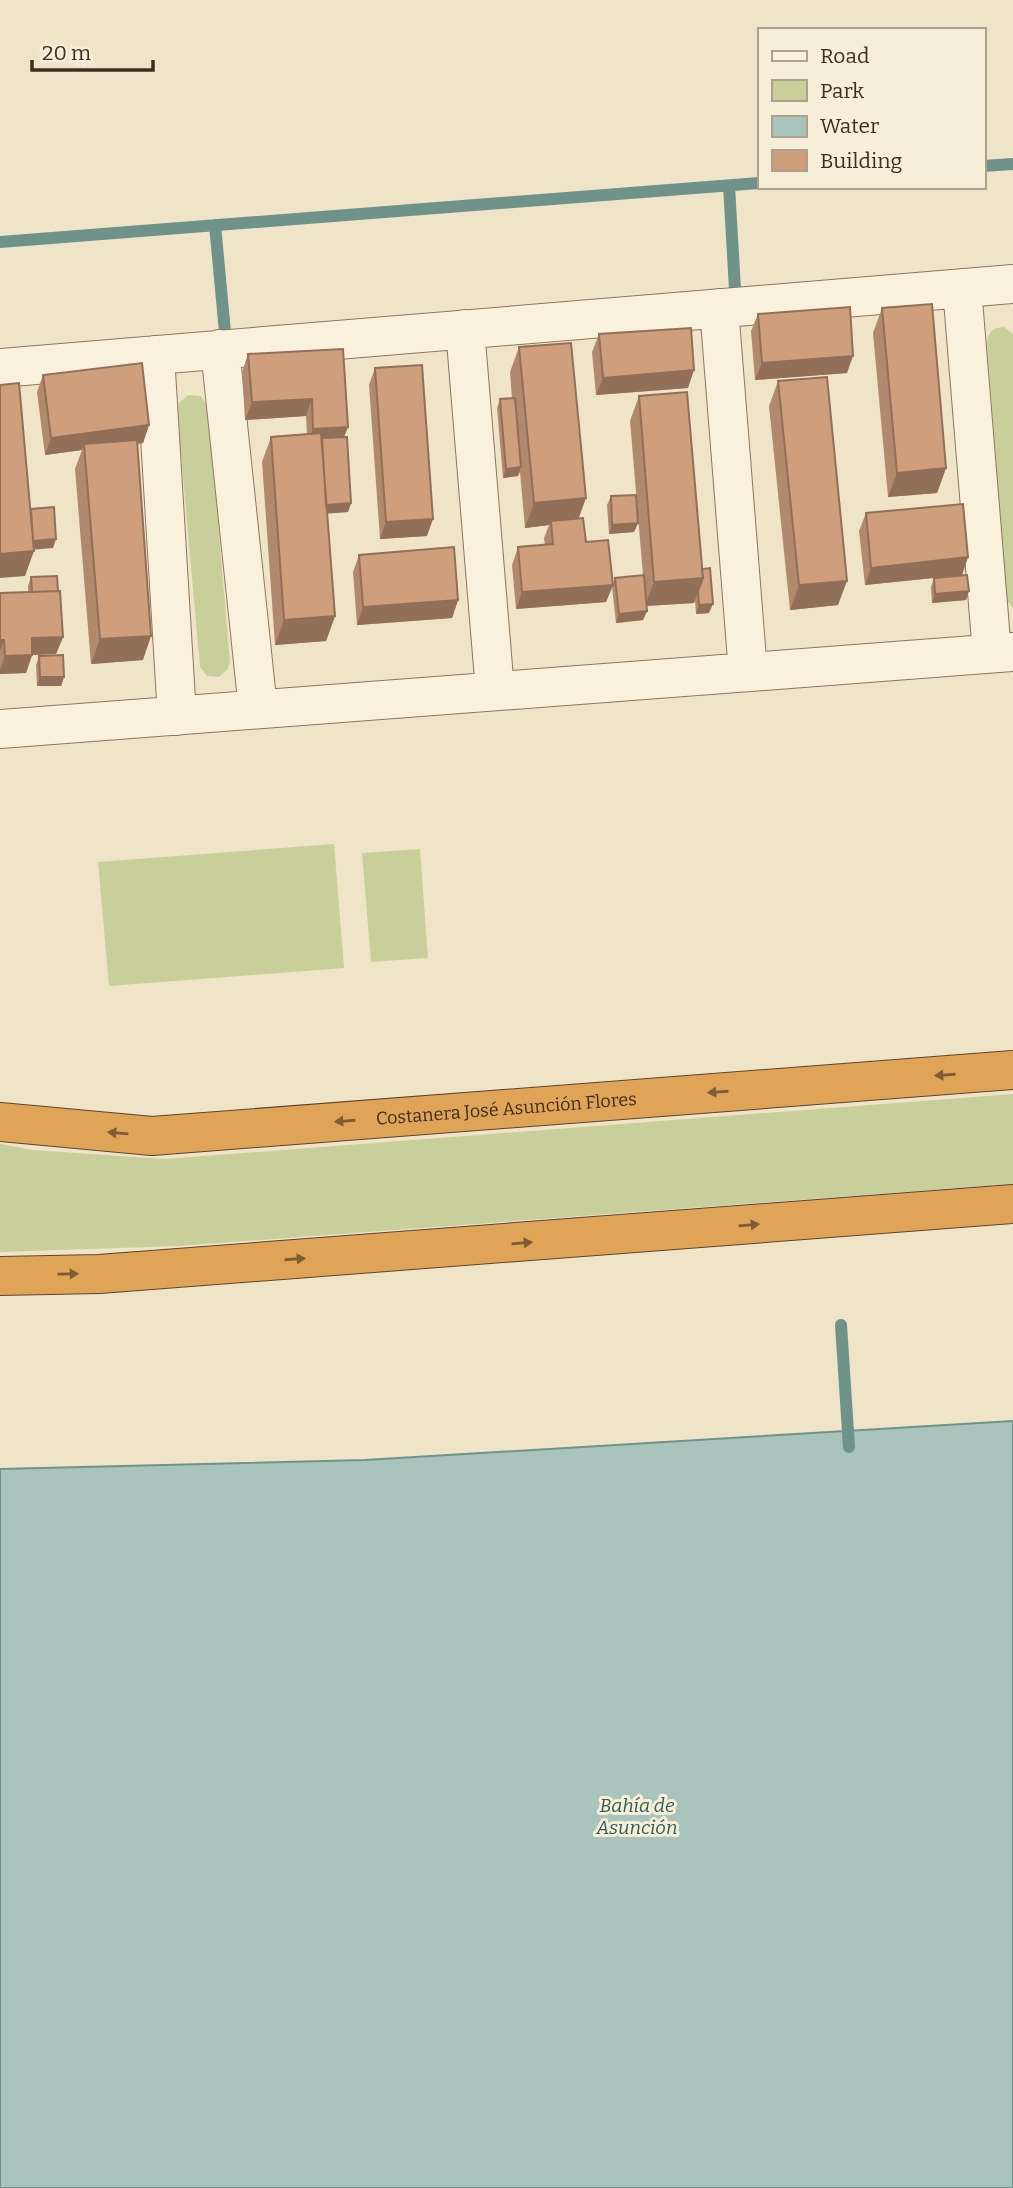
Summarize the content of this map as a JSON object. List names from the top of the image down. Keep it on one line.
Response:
{"streets":{"highway":["Costanera José Asunción Flores"]},"water":["Bahía de Asunción"],"legend":["Road","Park","Water","Building"],"scale_bar":"20 m"}
